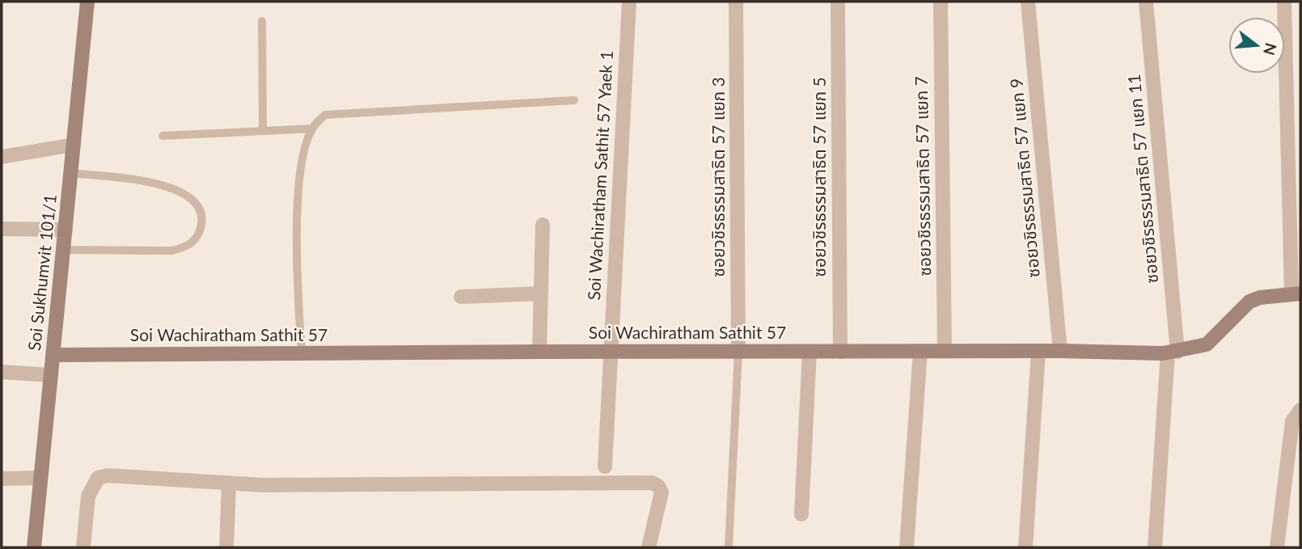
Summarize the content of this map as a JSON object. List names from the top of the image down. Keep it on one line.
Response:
{"streets":{"street":["Soi Wachiratham Sathit 57 Yaek 1","ซอยวชิรธรรมสาธิต 57 แยก 7","ซอยวชิรธรรมสาธิต 57 แยก 3","ซอยวชิรธรรมสาธิต 57 แยก 5","ซอยวชิรธรรมสาธิต 57 แยก 9","ซอยวชิรธรรมสาธิต 57 แยก 11","Soi Sukhumvit 101/1","Soi Wachiratham Sathit 57"]},"crossings":[["Soi Wachiratham Sathit 57 Yaek 1","Soi Wachiratham Sathit 57"],["ซอยวชิรธรรมสาธิต 57 แยก 7","Soi Wachiratham Sathit 57"],["ซอยวชิรธรรมสาธิต 57 แยก 3","Soi Wachiratham Sathit 57"],["ซอยวชิรธรรมสาธิต 57 แยก 5","Soi Wachiratham Sathit 57"],["ซอยวชิรธรรมสาธิต 57 แยก 9","Soi Wachiratham Sathit 57"],["ซอยวชิรธรรมสาธิต 57 แยก 11","Soi Wachiratham Sathit 57"],["Soi Sukhumvit 101/1","Soi Wachiratham Sathit 57"]],"north":"right"}
